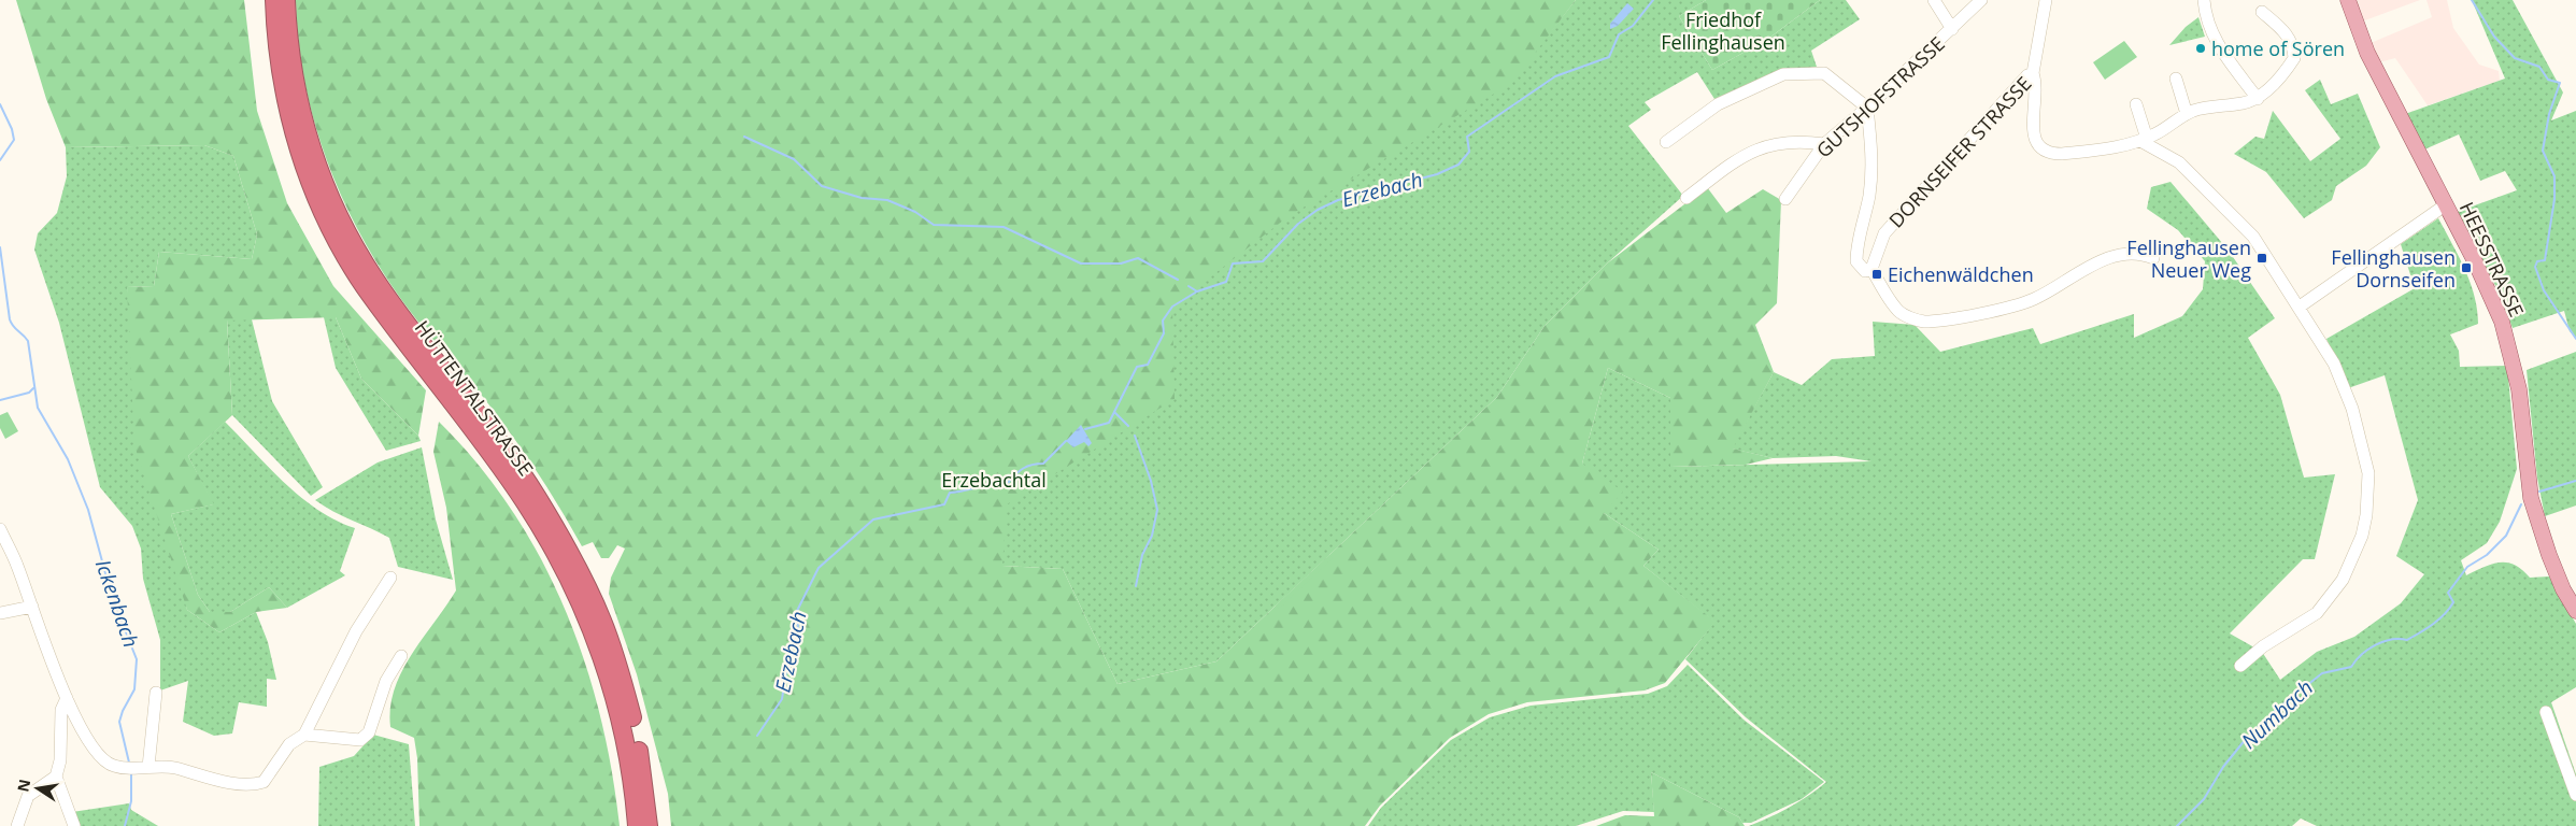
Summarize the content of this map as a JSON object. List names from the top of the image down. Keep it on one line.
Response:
{"streets":{"highway":["HÜTTENTALSTRASSE"],"main road":["HEESSTRASSE"],"street":["GUTSHOFSTRASSE","DORNSEIFER STRASSE"]},"water":["Erzebach","Ickenbach","Numbach"],"parks":["Friedhof Fellinghausen","Erzebachtal"],"places":{"other":["home of Sören"],"transit":["Fellinghausen Neuer Weg","Fellinghausen Dornseifen","Eichenwäldchen"]},"north":"left"}
